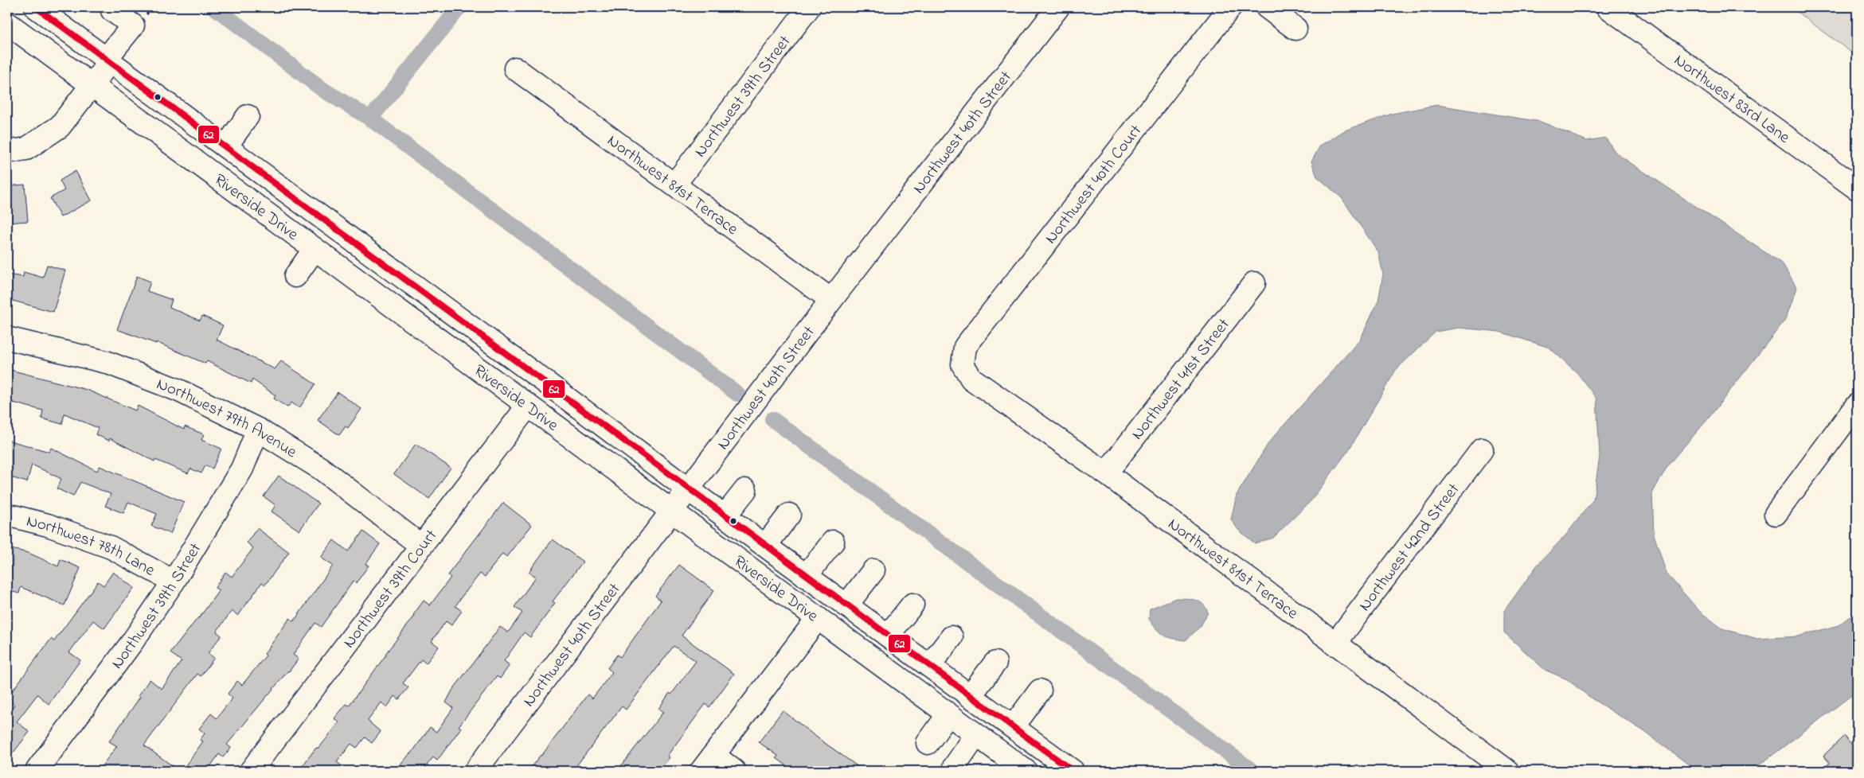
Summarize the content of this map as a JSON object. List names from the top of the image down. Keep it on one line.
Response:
{"streets":{"street":["Northwest 39th Street","Northwest 83rd Lane","Northwest 40th Street","Northwest 81st Terrace","Northwest 40th Court","Riverside Drive","Northwest 41st Street","Northwest 79th Avenue","Northwest 78th Lane","Northwest 42nd Street","Northwest 39th Court"]},"crossings":[["Northwest 39th Street","Northwest 81st Terrace"],["Northwest 39th Street","Northwest 79th Avenue"],["Northwest 39th Street","Northwest 78th Lane"],["Northwest 40th Street","Northwest 81st Terrace"],["Northwest 40th Street","Riverside Drive"],["Northwest 81st Terrace","Northwest 40th Court"],["Northwest 81st Terrace","Northwest 41st Street"],["Northwest 81st Terrace","Northwest 42nd Street"],["Riverside Drive","Northwest 39th Court"],["Northwest 79th Avenue","Northwest 39th Court"]],"lines":["transit line 62"]}
